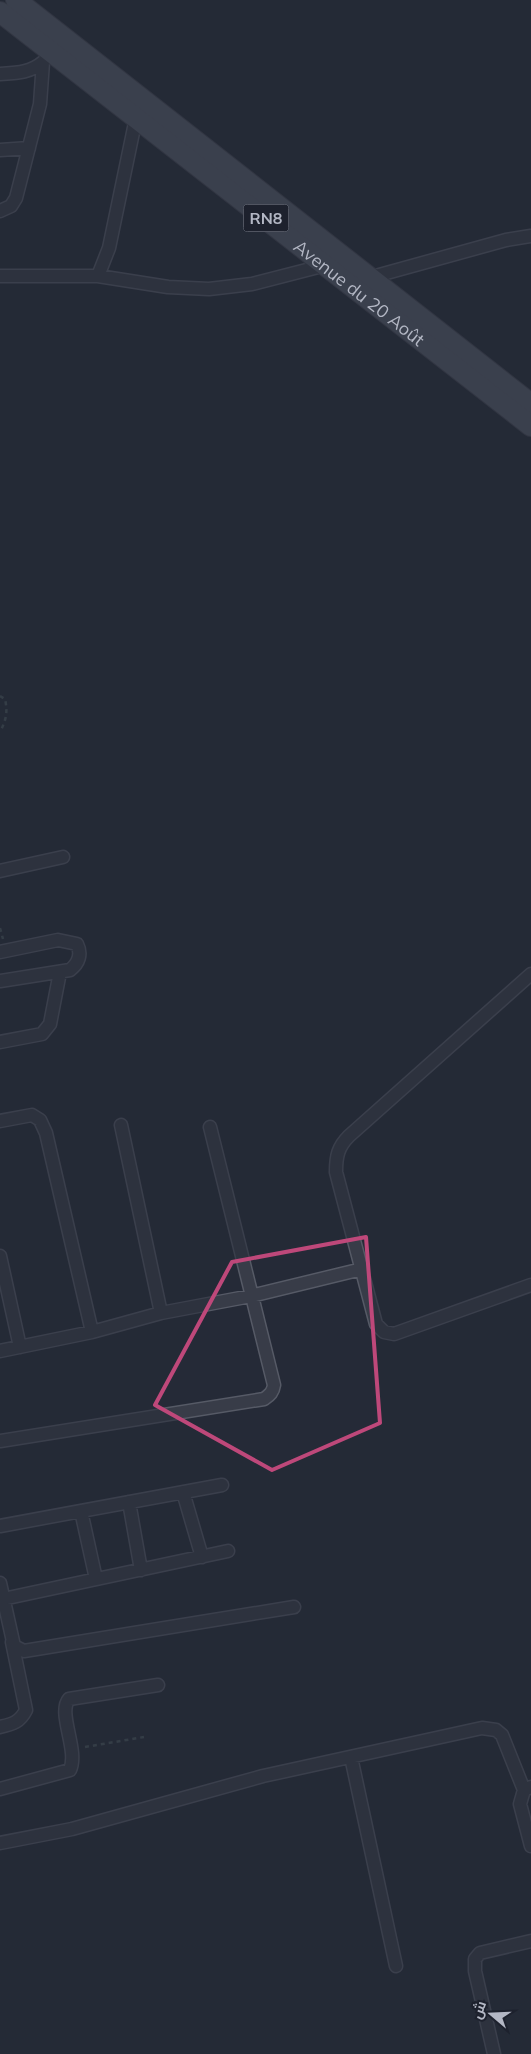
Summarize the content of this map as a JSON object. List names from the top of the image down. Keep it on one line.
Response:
{"streets":{"main road":["RN8","Avenue du 20 Août"]},"north":"left"}
